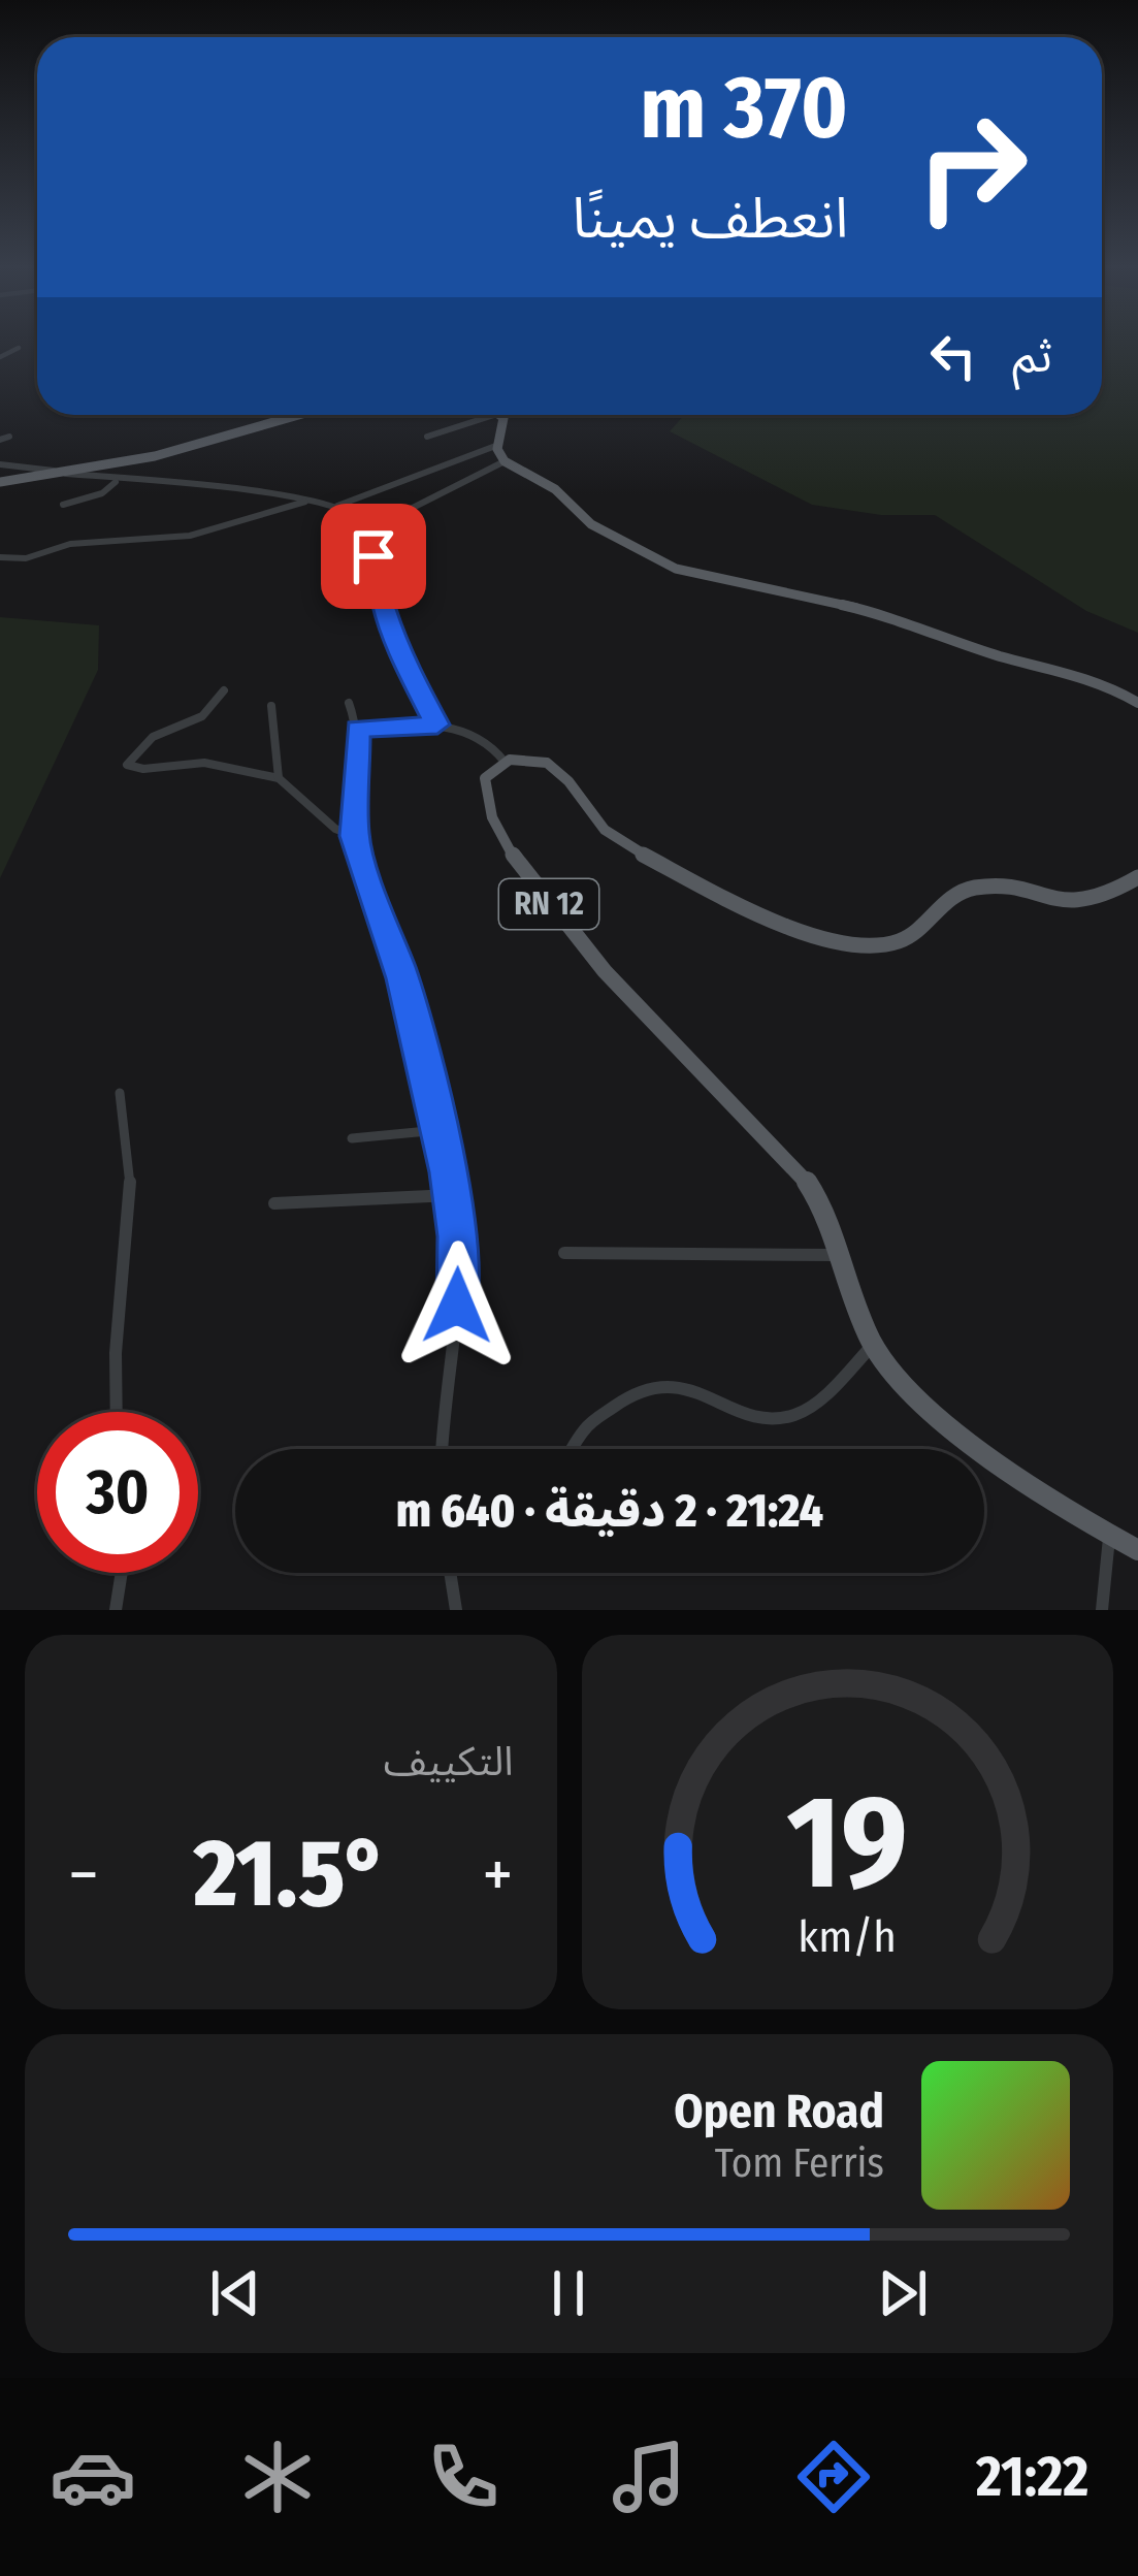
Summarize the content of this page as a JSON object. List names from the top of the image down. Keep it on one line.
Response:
{"streets":{"main road":["RN 12"]},"page":{"turn":["370 m","انعطف يمينًا"],"then":"ثم","limit":"30","trip":"21:24 · 2 دقيقة · 640 m","tile":"التكييف","heat":["−","21.5°","+"],"song":["Open Road","Tom Ferris"],"tabs":"21:22","gauge":["19","km/h"]}}
